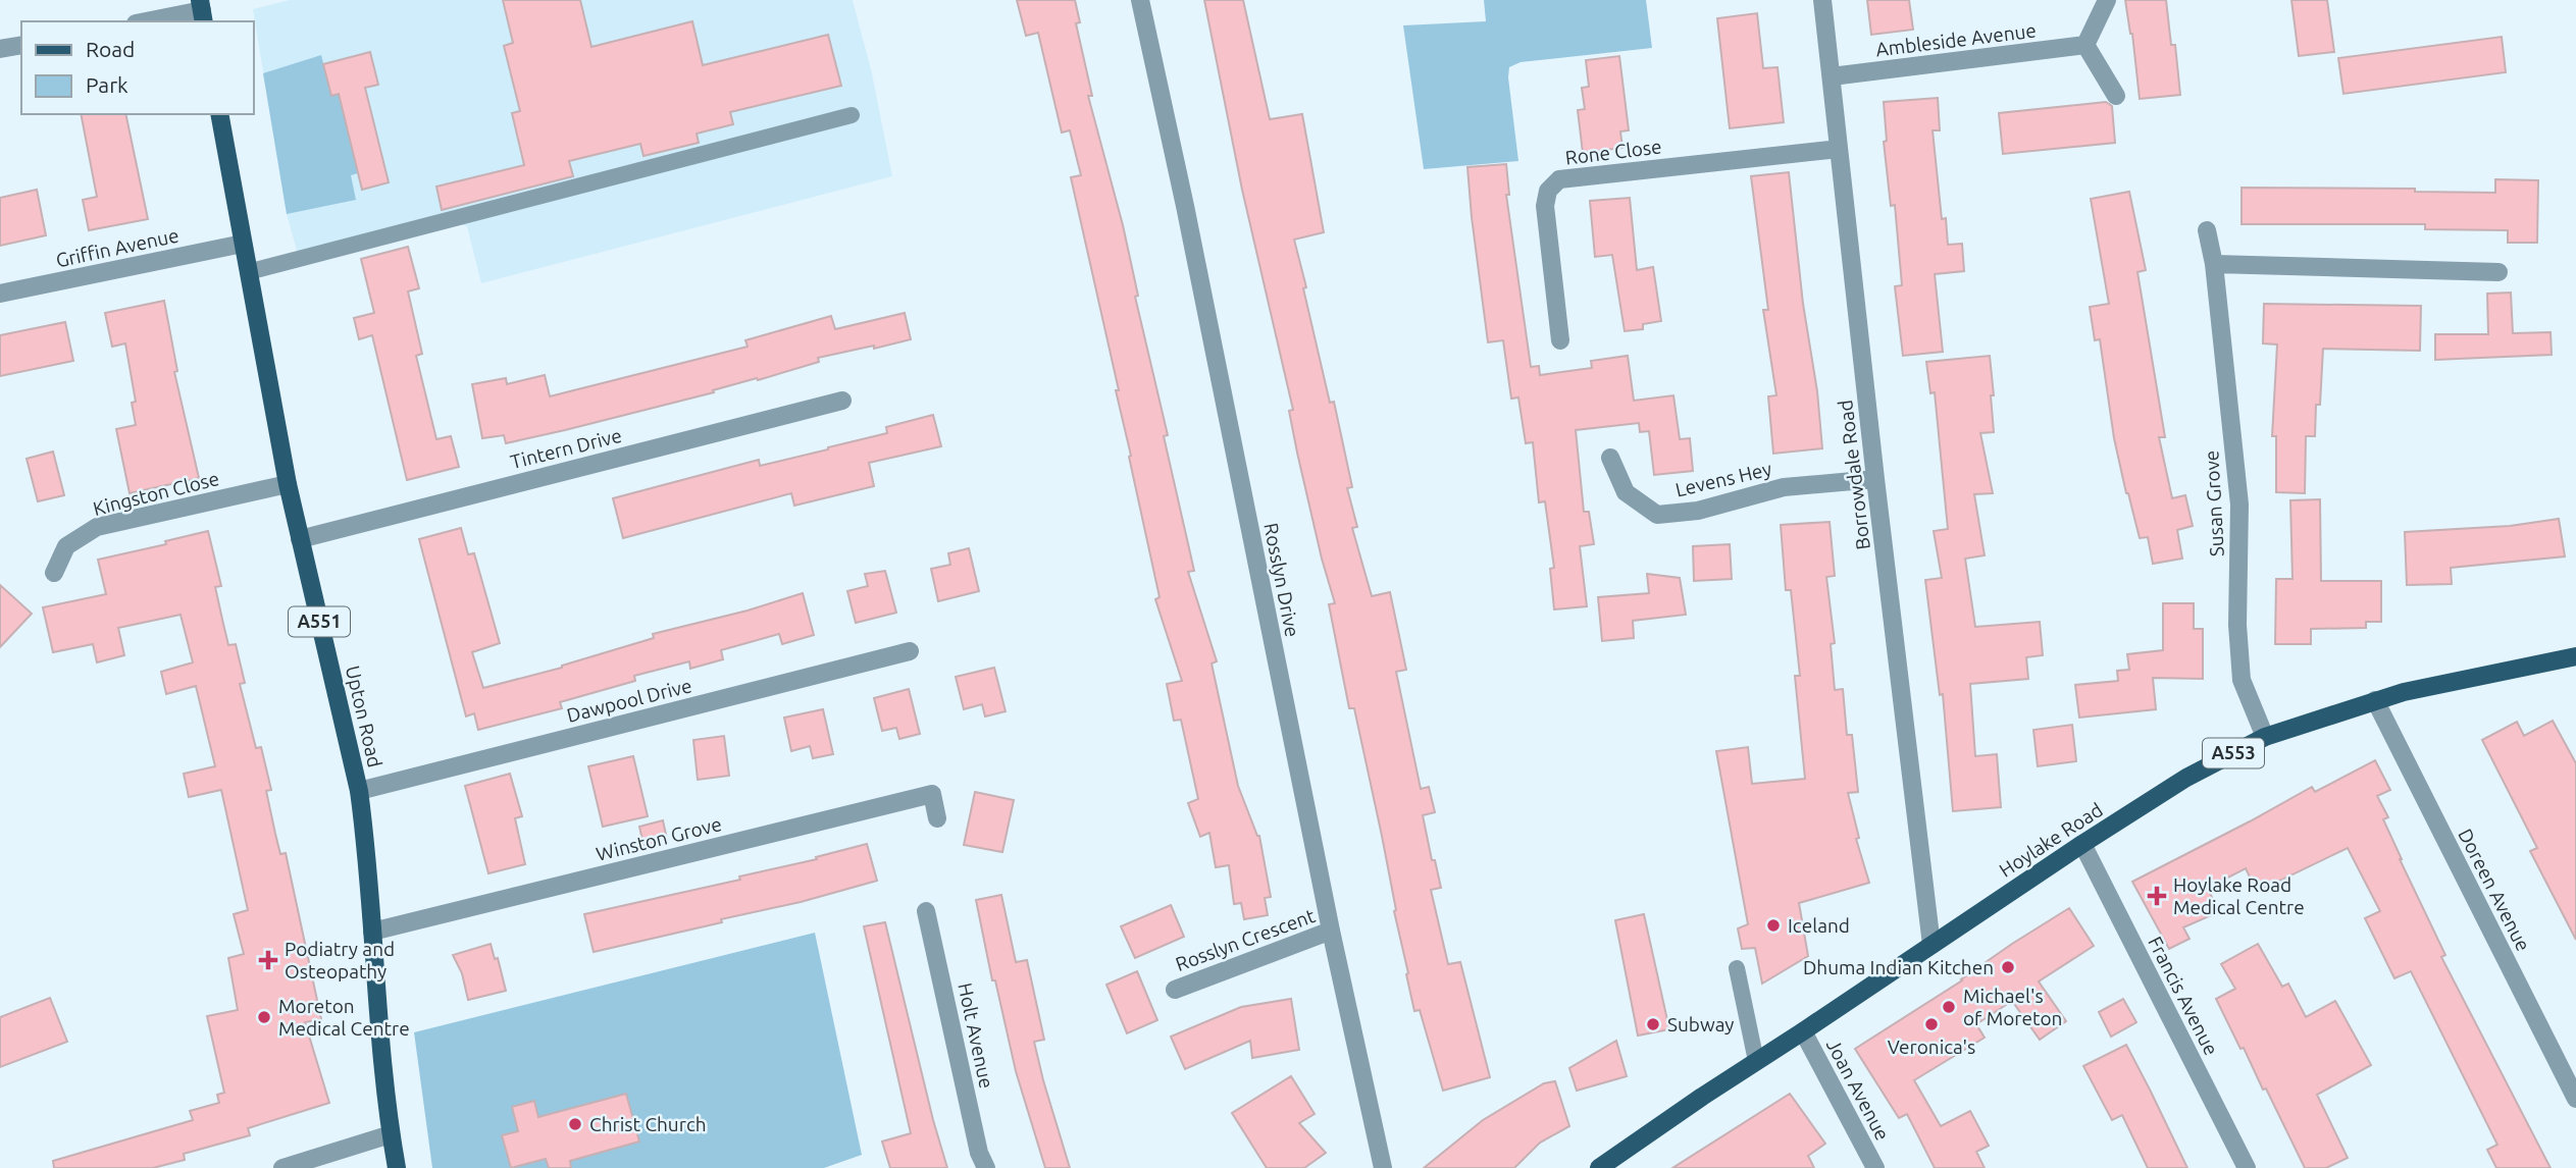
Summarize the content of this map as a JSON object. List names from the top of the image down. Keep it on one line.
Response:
{"streets":{"main road":["A551","Upton Road","A553","Hoylake Road"],"street":["Ambleside Avenue","Rone Close","Griffin Avenue","Tintern Drive","Borrowdale Road","Levens Hey","Kingston Close","Susan Grove","Rosslyn Drive","Dawpool Drive","Winston Grove","Doreen Avenue","Rosslyn Crescent","Francis Avenue","Holt Avenue","Joan Avenue"]},"crossings":[["Ambleside Avenue","Borrowdale Road"],["Rone Close","Borrowdale Road"],["Griffin Avenue","Upton Road"],["Tintern Drive","Upton Road"],["Borrowdale Road","Levens Hey"],["Borrowdale Road","Hoylake Road"],["Kingston Close","Upton Road"],["Susan Grove","Hoylake Road"],["Rosslyn Drive","Rosslyn Crescent"],["Dawpool Drive","Upton Road"],["Upton Road","Winston Grove"],["Hoylake Road","Doreen Avenue"],["Hoylake Road","Francis Avenue"],["Hoylake Road","Joan Avenue"]],"places":{"health":["Hoylake Road Medical Centre","Podiatry and Osteopathy"],"other":["Iceland","Dhuma Indian Kitchen","Michael's of Moreton","Moreton Medical Centre","Subway","Veronica's","Christ Church"]},"legend":["Road","Park"]}
